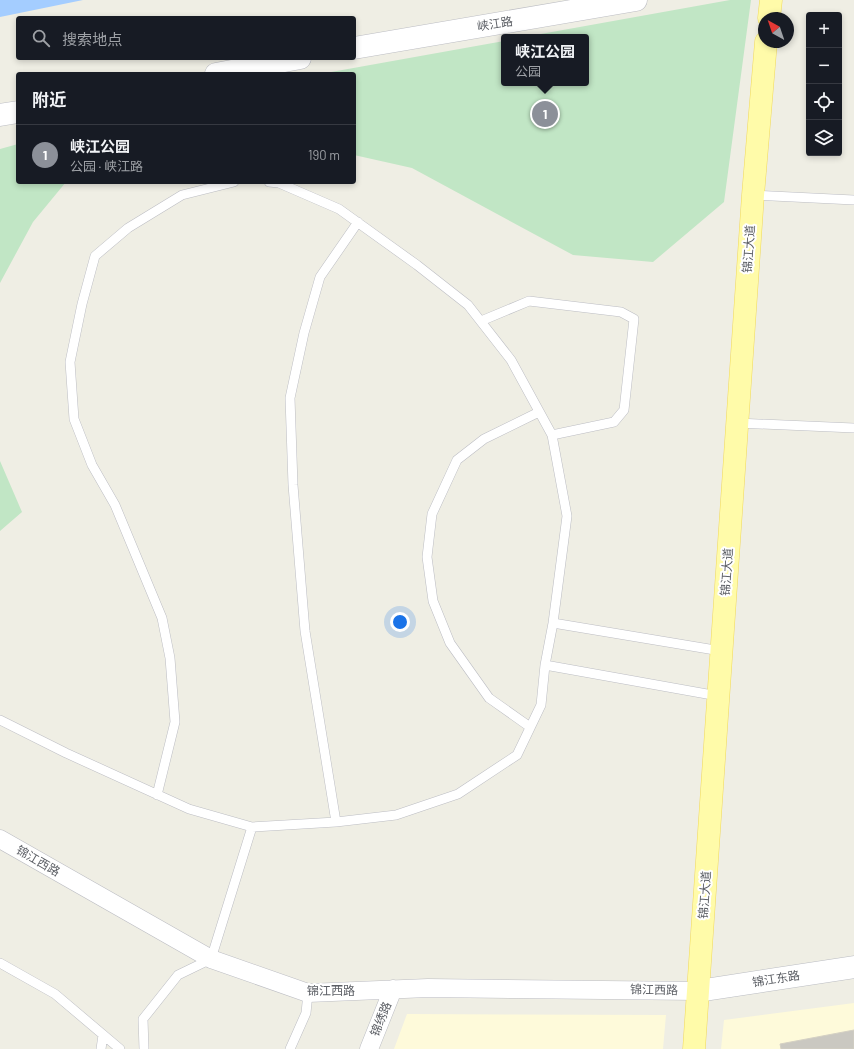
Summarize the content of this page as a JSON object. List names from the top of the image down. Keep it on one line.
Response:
{"streets":{"main road":["锦江大道"],"street":["峡江路","锦江西路","锦江东路","锦绣路"]},"crossings":[["锦江大道","锦江西路"],["锦江大道","锦江东路"],["锦江西路","锦江东路"],["锦江西路","锦绣路"]],"north":"top left","page":{"map_buttons":["+","−"],"search":"搜索地点","popup":["峡江公园","公园"],"heading":"附近","pins":"1","list":[{"mark":"1","name":"峡江公园","note":"公园 · 峡江路","value":"190 m"}]}}
